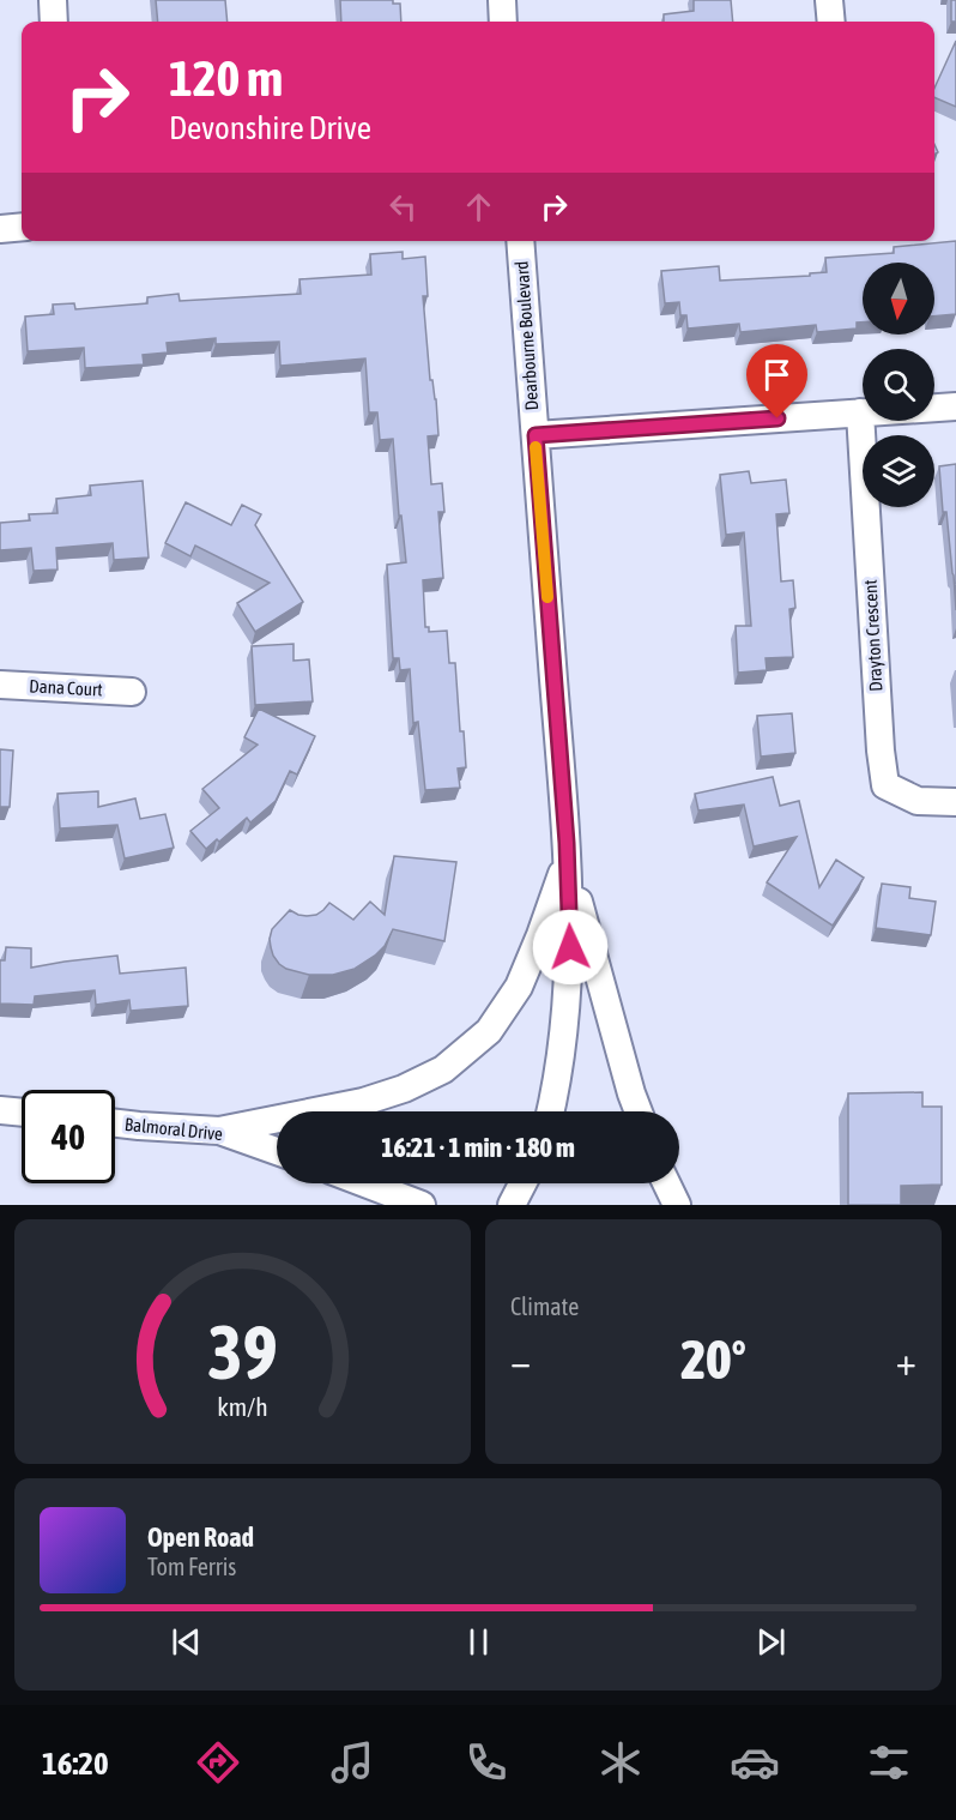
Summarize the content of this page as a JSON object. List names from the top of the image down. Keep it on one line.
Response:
{"streets":{"street":["Dearbourne Boulevard","Drayton Crescent","Dana Court","Balmoral Drive"]},"north":"bottom","page":{"turn":["120 m","Devonshire Drive"],"limit":"40","trip":"16:21 · 1 min · 180 m","tile":"Climate","heat":["−","20°","+"],"song":["Open Road","Tom Ferris"],"tabs":"16:20","gauge":["39","km/h"]}}
